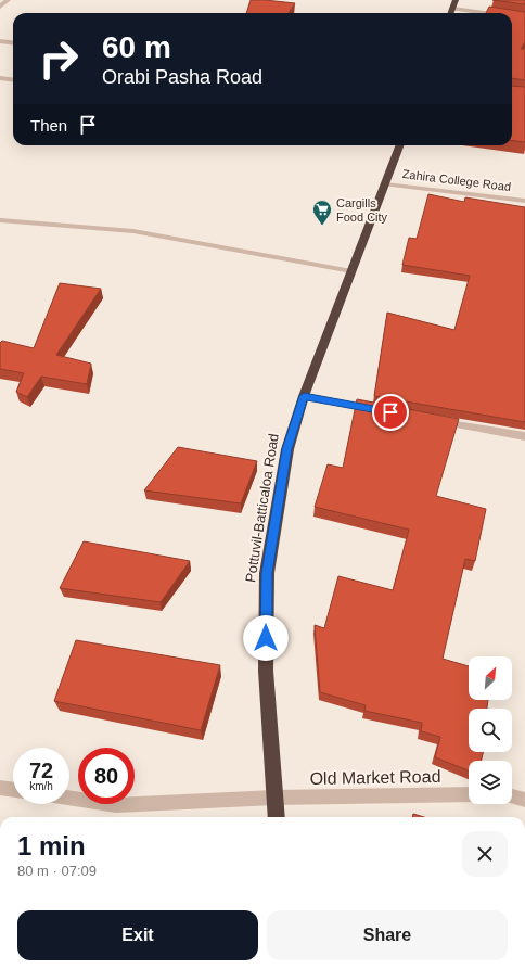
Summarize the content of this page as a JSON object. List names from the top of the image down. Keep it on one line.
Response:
{"streets":{"highway":["Pottuvil-Batticaloa Road"],"street":["Zahira College Road","Old Market Road"]},"crossings":[["Zahira College Road","Pottuvil-Batticaloa Road"],["Pottuvil-Batticaloa Road","Old Market Road"]],"places":{"supermarket":["Cargills Food City"]},"north":"top right","page":{"turn":["60 m","Orabi Pasha Road"],"then":"Then","speed":"72 km/h","limit":"80","heading":["1 min","80 m · 07:09"],"buttons":["Exit","Share"]}}
